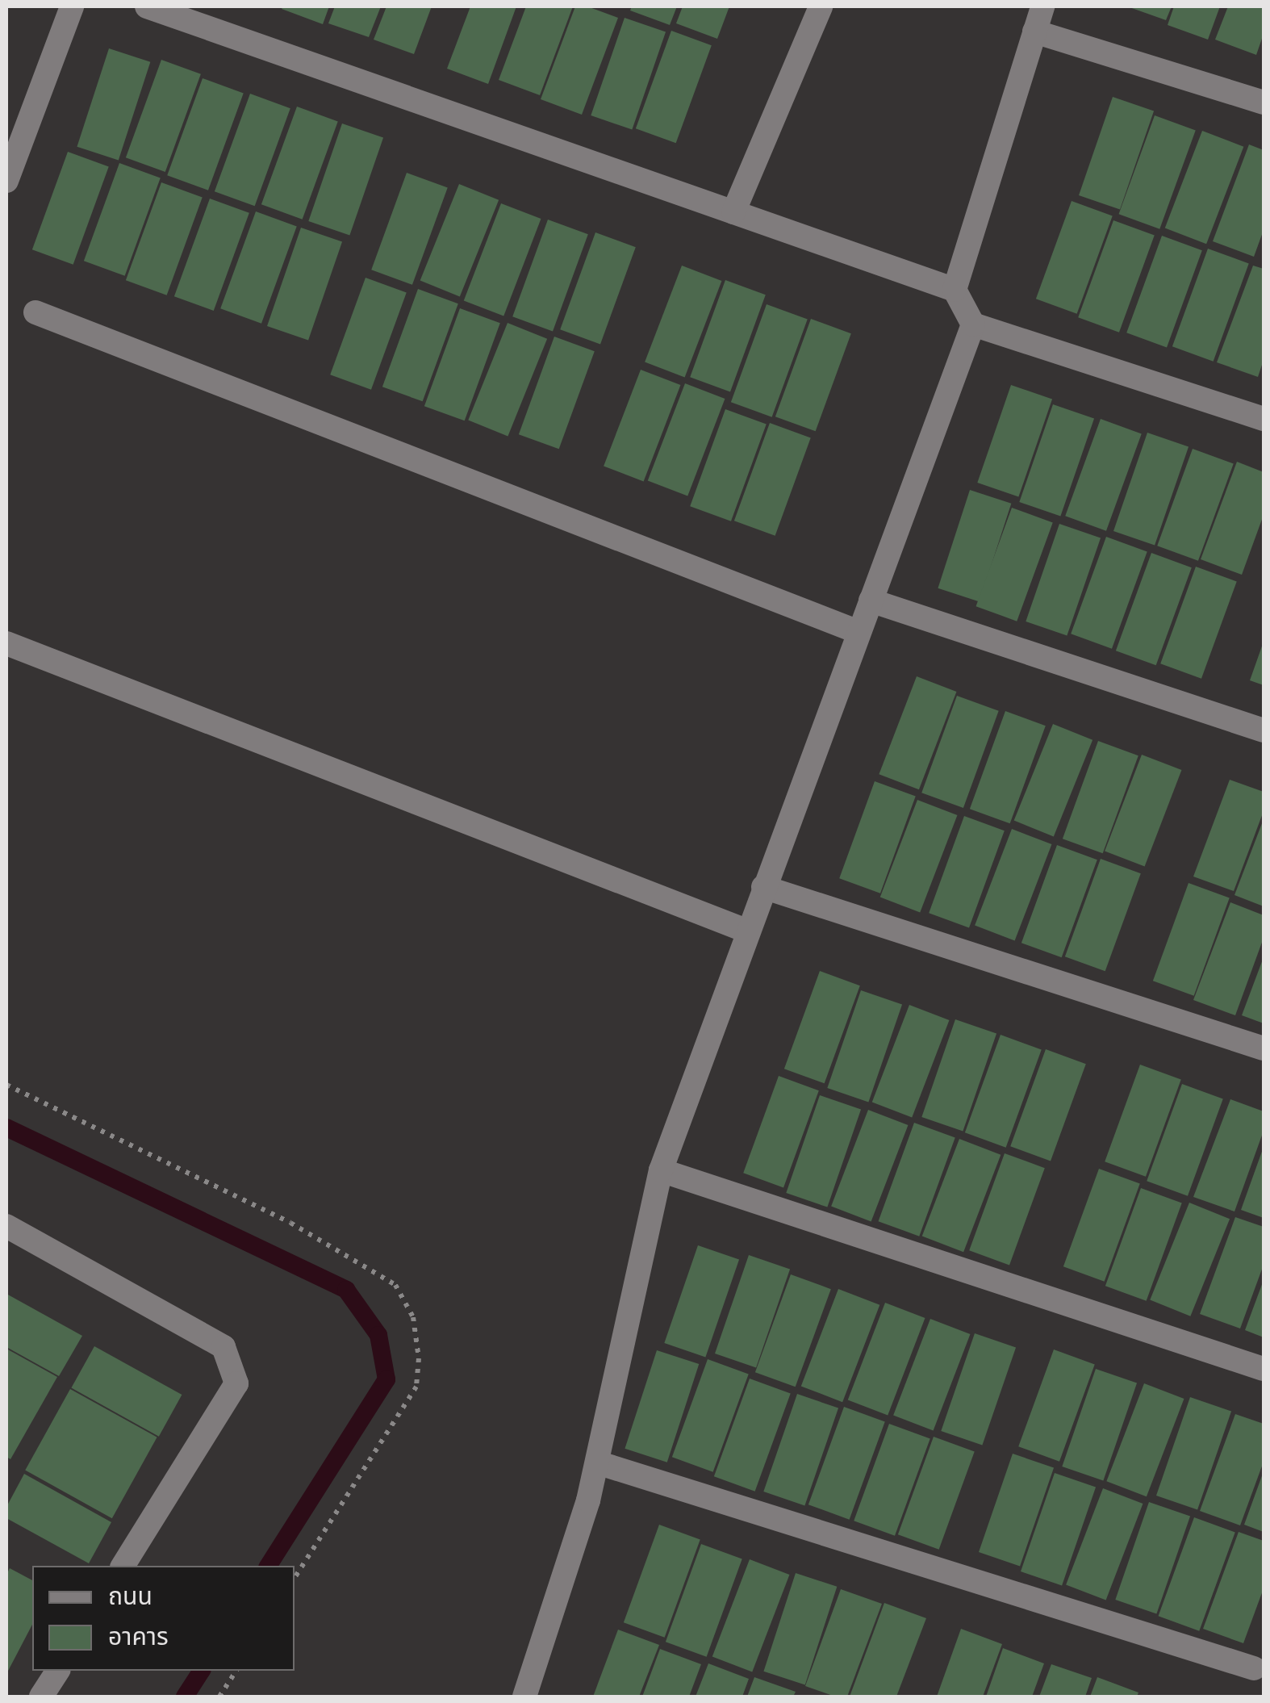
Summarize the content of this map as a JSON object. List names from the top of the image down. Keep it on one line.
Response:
{"legend":["ถนน","อาคาร"]}
